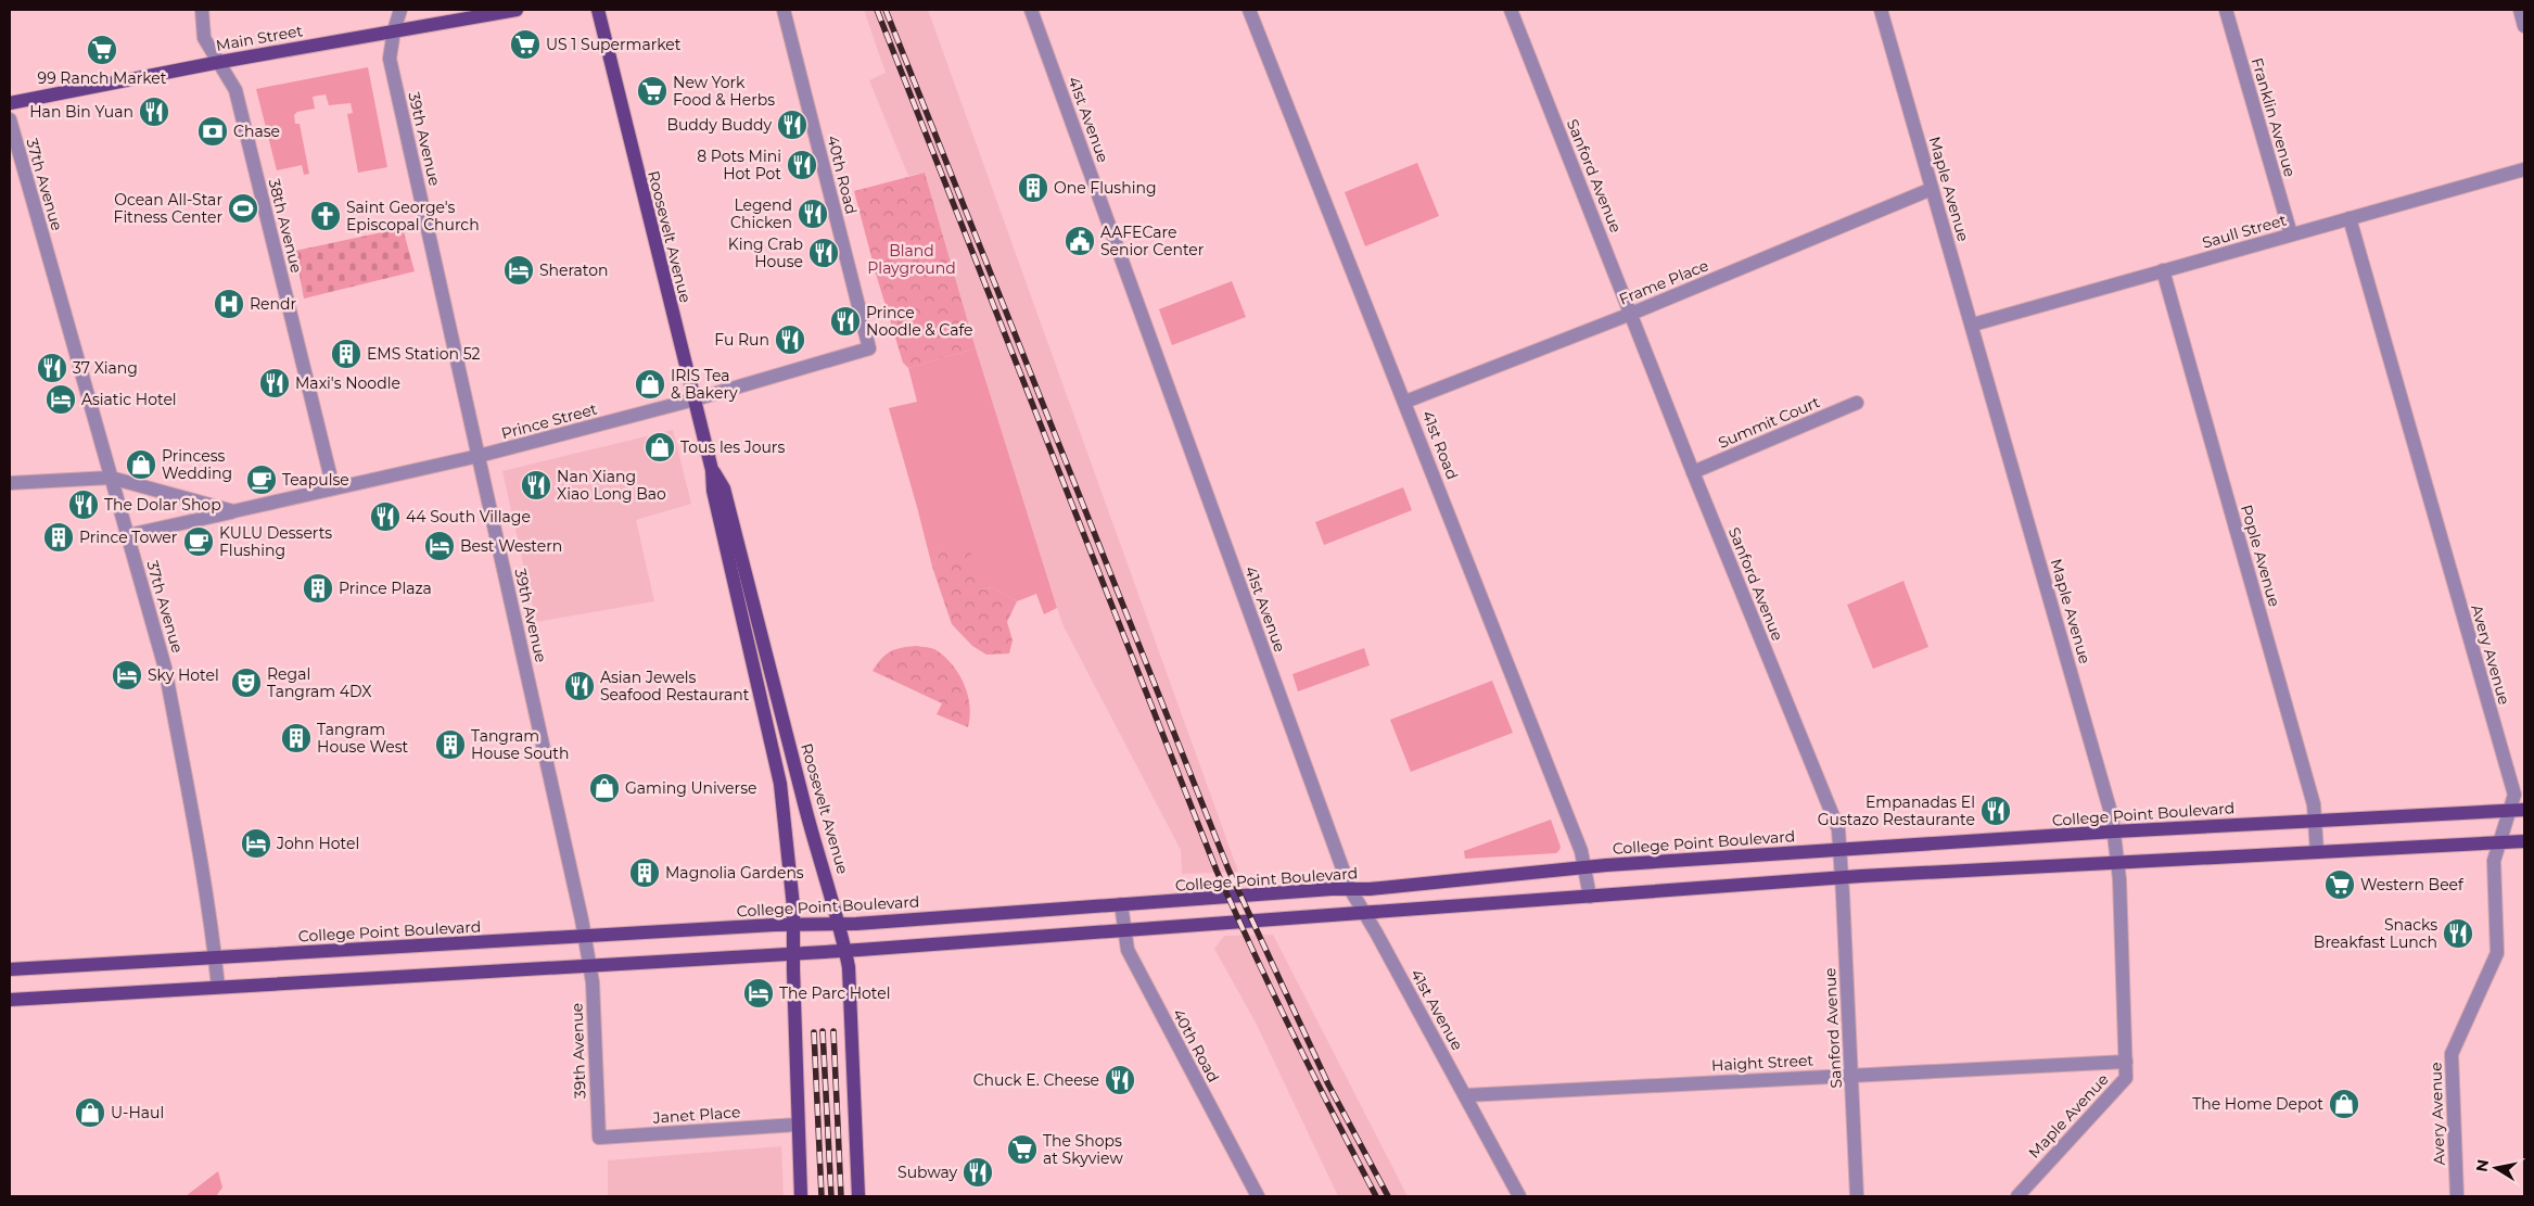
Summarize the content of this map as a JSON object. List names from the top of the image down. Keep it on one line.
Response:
{"streets":{"main road":["Main Street","Roosevelt Avenue","College Point Boulevard"],"street":["Franklin Avenue","41st Avenue","39th Avenue","40th Road","Sanford Avenue","37th Avenue","Maple Avenue","38th Avenue","Saull Street","Frame Place","Prince Street","Summit Court","41st Road","Pople Avenue","Avery Avenue","Haight Street","Janet Place"]},"crossings":[["Main Street","39th Avenue"],["Main Street","38th Avenue"],["Franklin Avenue","Saull Street"],["41st Avenue","College Point Boulevard"],["41st Avenue","Haight Street"],["39th Avenue","Prince Street"],["39th Avenue","College Point Boulevard"],["39th Avenue","Janet Place"],["40th Road","Prince Street"],["40th Road","College Point Boulevard"],["Sanford Avenue","Frame Place"],["Sanford Avenue","Summit Court"],["Sanford Avenue","College Point Boulevard"],["Sanford Avenue","Haight Street"],["37th Avenue","Prince Street"],["37th Avenue","College Point Boulevard"],["Maple Avenue","Saull Street"],["Maple Avenue","Frame Place"],["Maple Avenue","College Point Boulevard"],["Maple Avenue","Haight Street"],["38th Avenue","Prince Street"],["Saull Street","Pople Avenue"],["Saull Street","Avery Avenue"],["Roosevelt Avenue","Prince Street"],["Roosevelt Avenue","College Point Boulevard"],["Roosevelt Avenue","Janet Place"],["Frame Place","41st Road"],["41st Road","College Point Boulevard"],["Pople Avenue","College Point Boulevard"],["Avery Avenue","College Point Boulevard"]],"parks":["Bland Playground"],"places":{"supermarket":["US 1 Supermarket","99 Ranch Market","New York Food & Herbs","Western Beef","The Shops at Skyview"],"restaurant":["Han Bin Yuan","Buddy Buddy","8 Pots Mini Hot Pot","Legend Chicken","King Crab House","Prince Noodle & Cafe","Fu Run","37 Xiang","Maxi's Noodle","Nan Xiang Xiao Long Bao","The Dolar Shop","44 South Village","Asian Jewels Seafood Restaurant","Empanadas El Gustazo Restaurante","Snacks Breakfast Lunch","Chuck E. Cheese","Subway"],"bank":["Chase"],"building":["One Flushing","EMS Station 52","Prince Tower","Prince Plaza","Tangram House West","Tangram House South","Magnolia Gardens"],"sports":["Ocean All-Star Fitness Center"],"church":["Saint George's Episcopal Church"],"public building":["AAFECare Senior Center"],"hotel":["Sheraton","Asiatic Hotel","Best Western","Sky Hotel","John Hotel","The Parc Hotel"],"hospital":["Rendr"],"shop":["IRIS Tea & Bakery","Tous les Jours","Princess Wedding","Gaming Universe","The Home Depot","U-Haul"],"cafe":["Teapulse","KULU Desserts Flushing"],"theatre":["Regal Tangram 4DX"]},"north":"left"}
